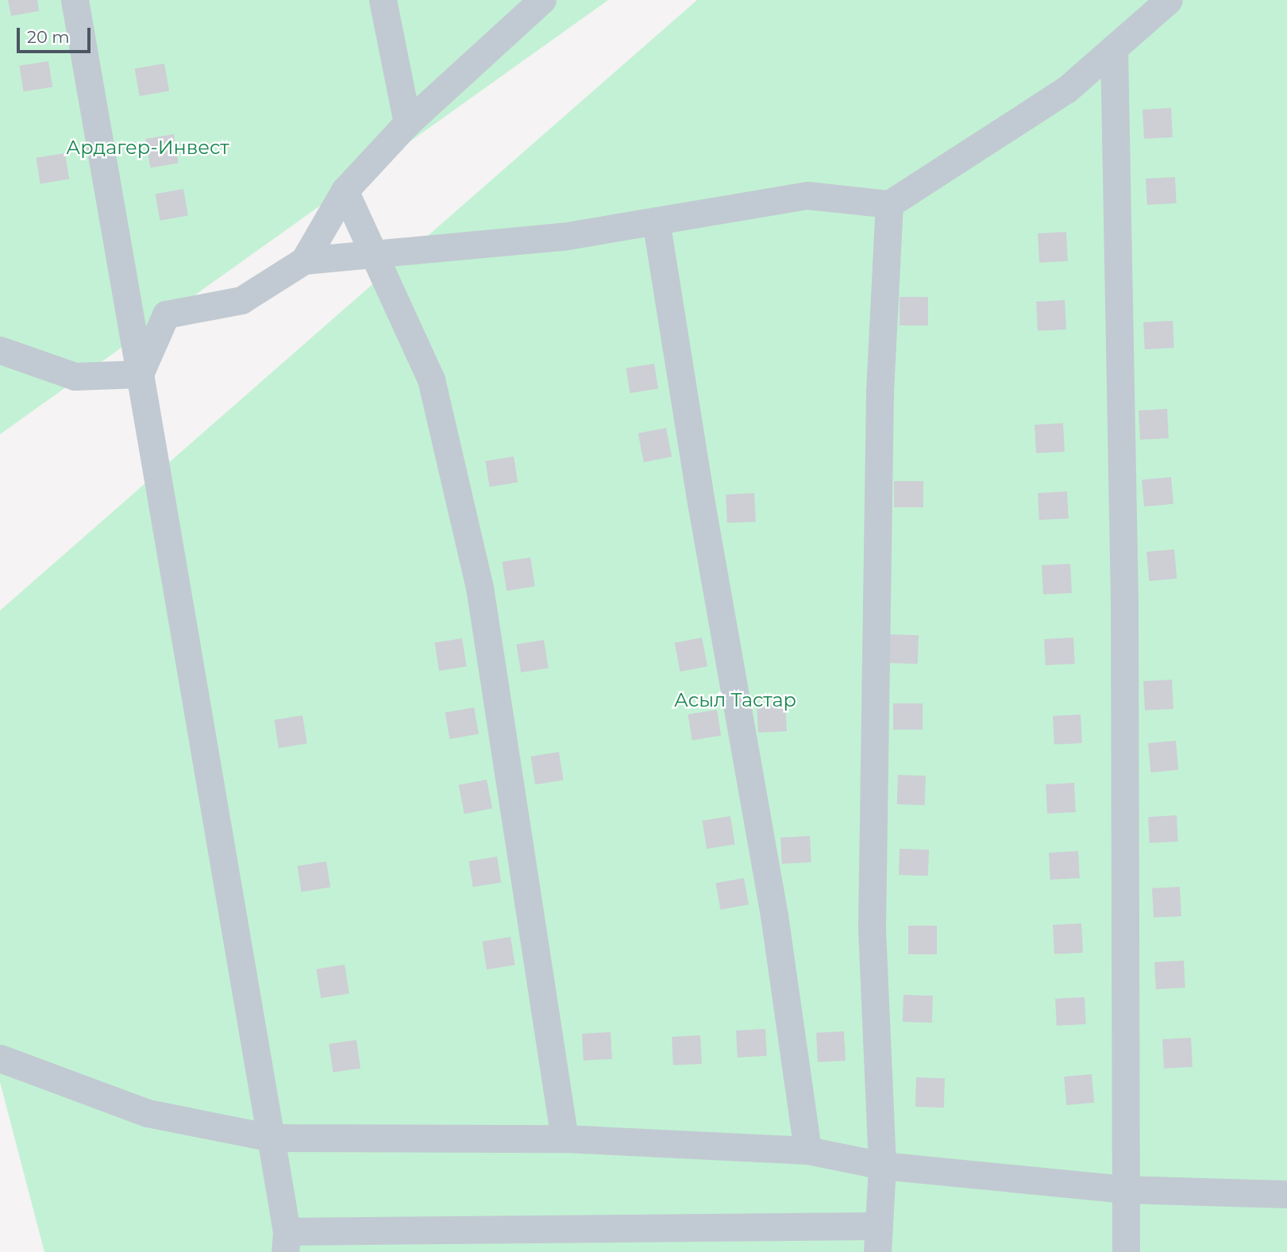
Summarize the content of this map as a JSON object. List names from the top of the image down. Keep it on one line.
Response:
{"parks":["Ардагер-Инвест","Асыл Тастар"],"scale_bar":"20 m"}
